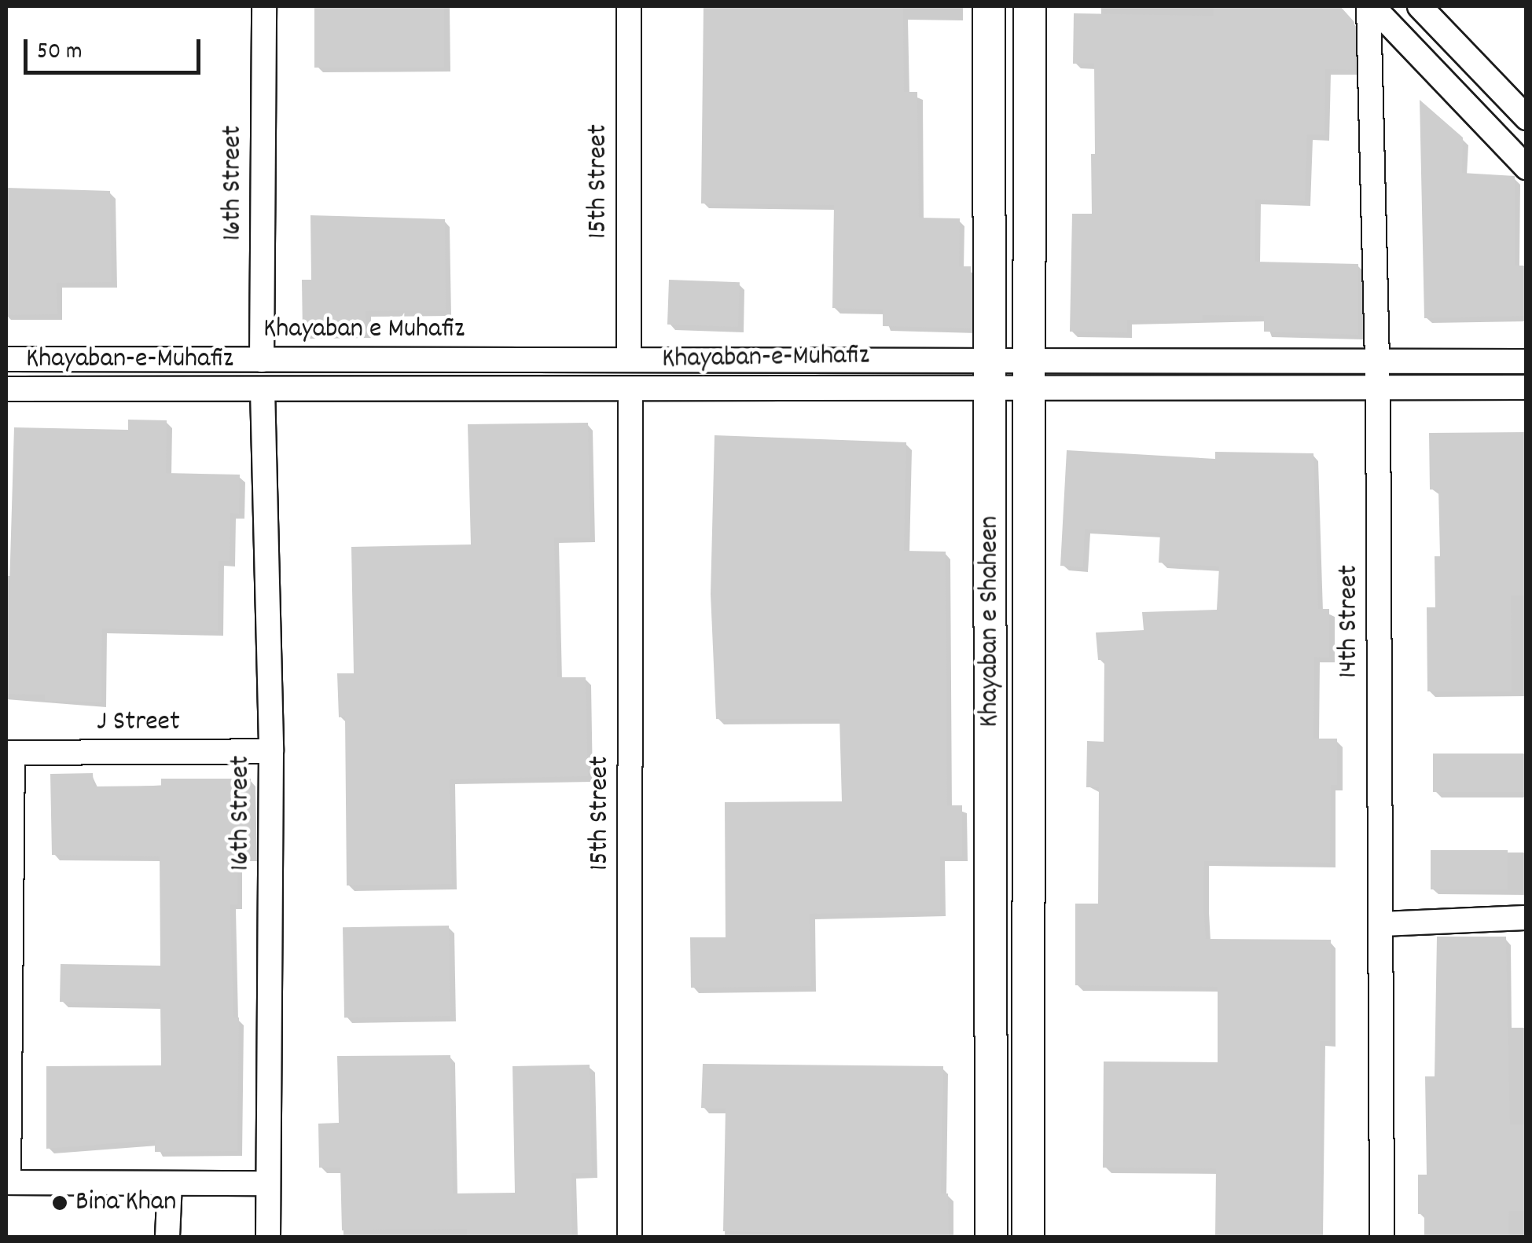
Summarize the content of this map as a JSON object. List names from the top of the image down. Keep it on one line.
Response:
{"streets":{"main road":["Khayaban e Shaheen"],"street":["15th Street","16th Street","Khayaban e Muhafiz","Khayaban-e-Muhafiz","14th Street","J Street"]},"crossings":[["15th Street","Khayaban e Muhafiz"],["15th Street","Khayaban-e-Muhafiz"],["16th Street","Khayaban e Muhafiz"],["16th Street","Khayaban-e-Muhafiz"],["16th Street","J Street"],["Khayaban e Muhafiz","Khayaban-e-Muhafiz"],["Khayaban-e-Muhafiz","Khayaban e Shaheen"],["Khayaban-e-Muhafiz","14th Street"]],"places":["Bina Khan"],"scale_bar":"50 m"}
